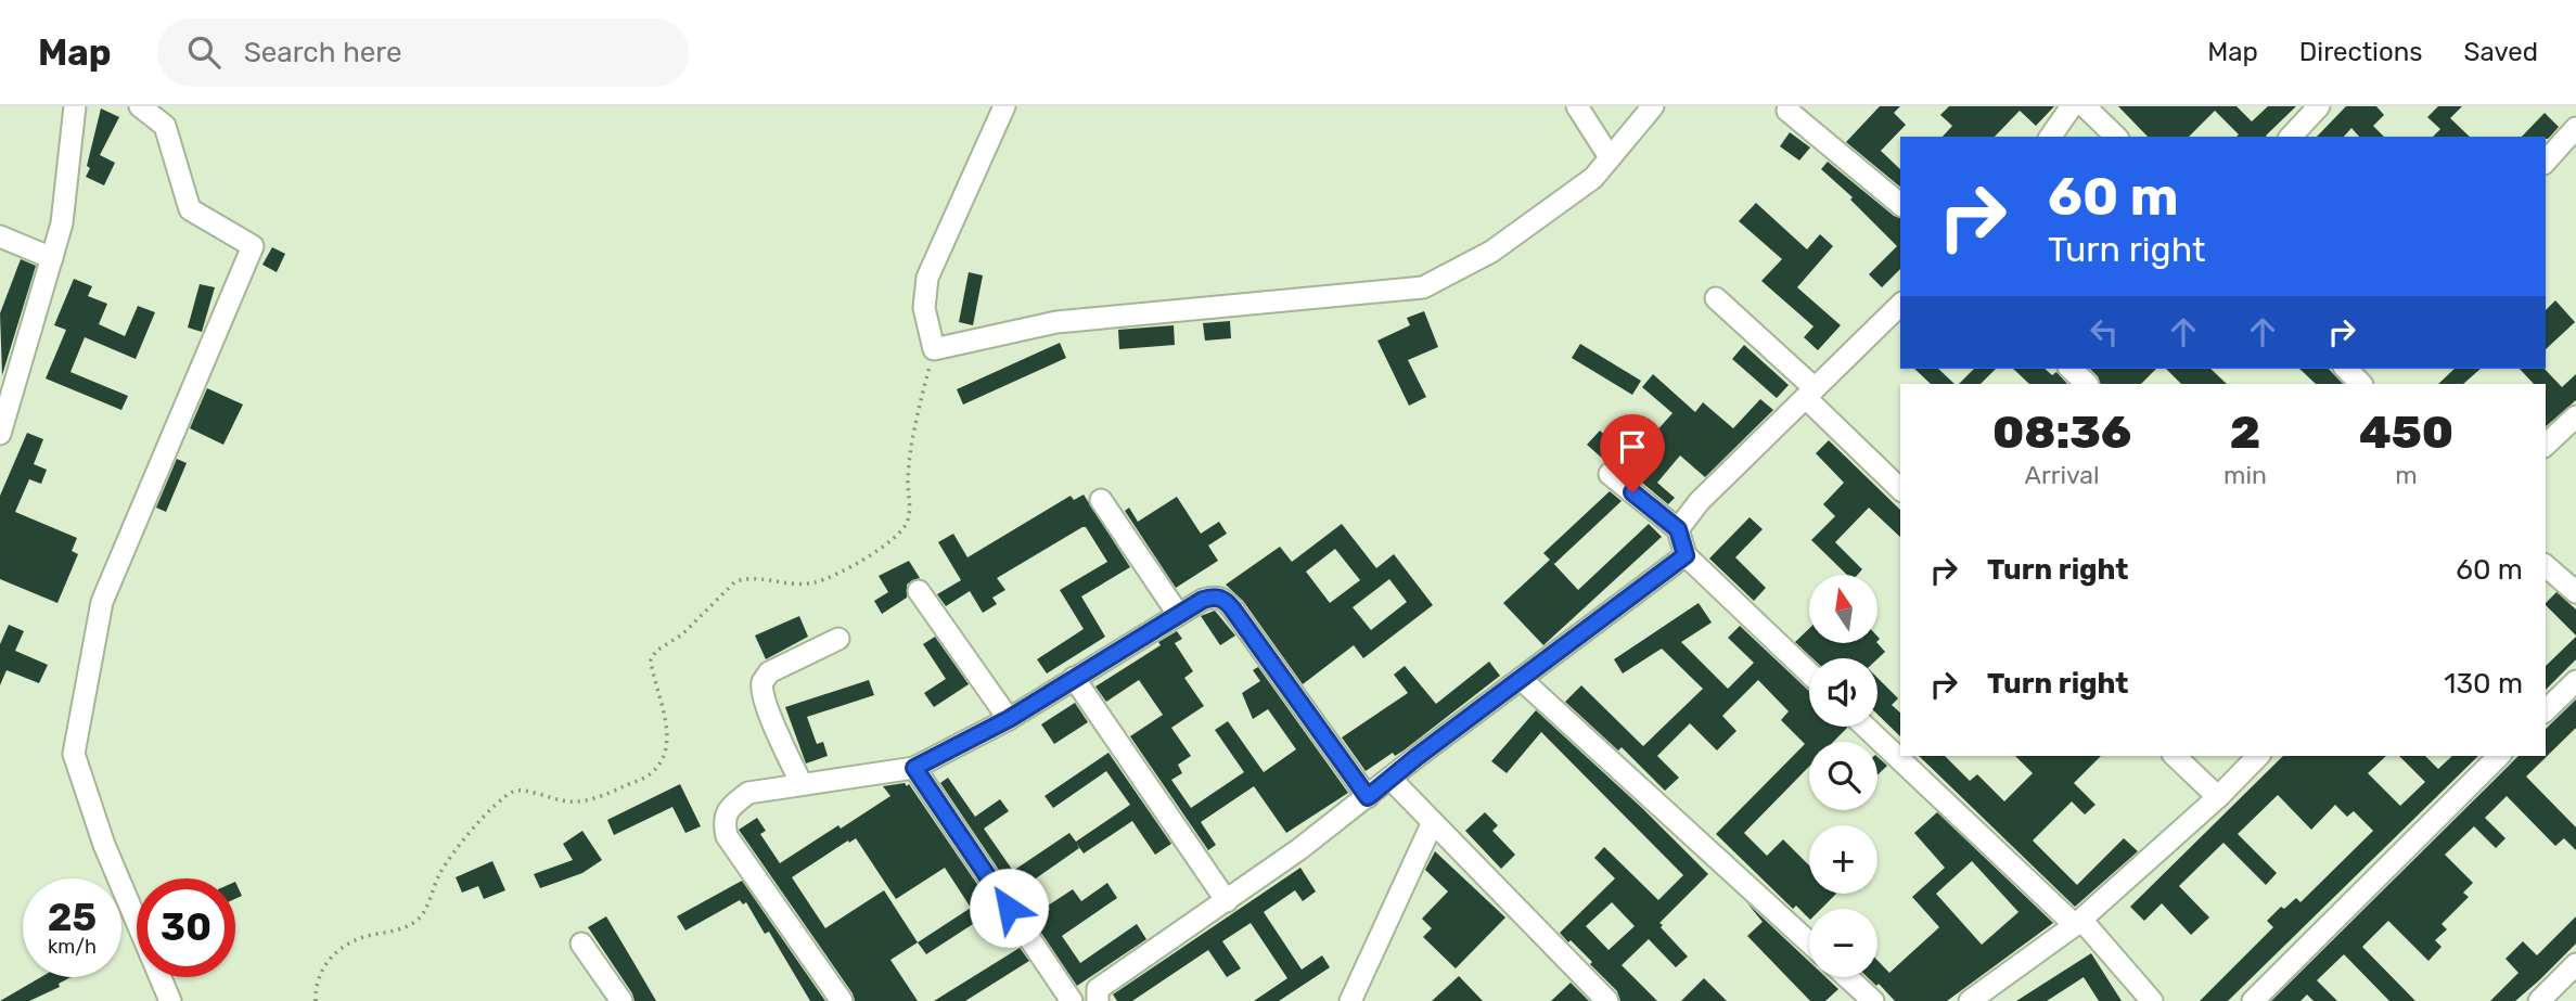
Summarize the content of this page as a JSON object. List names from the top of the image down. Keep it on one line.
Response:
{"north":"top","page":{"header":"Map","search":"Search here","nav":["Map","Directions","Saved"],"turn":["60 m","Turn right"],"eta":["08:36","Arrival","2","min","450","m"],"list":[{"name":"Turn right","value":"60 m"},{"name":"Turn right","value":"130 m"}],"map_buttons":["+","−"],"speed":"25 km/h","limit":"30"}}
